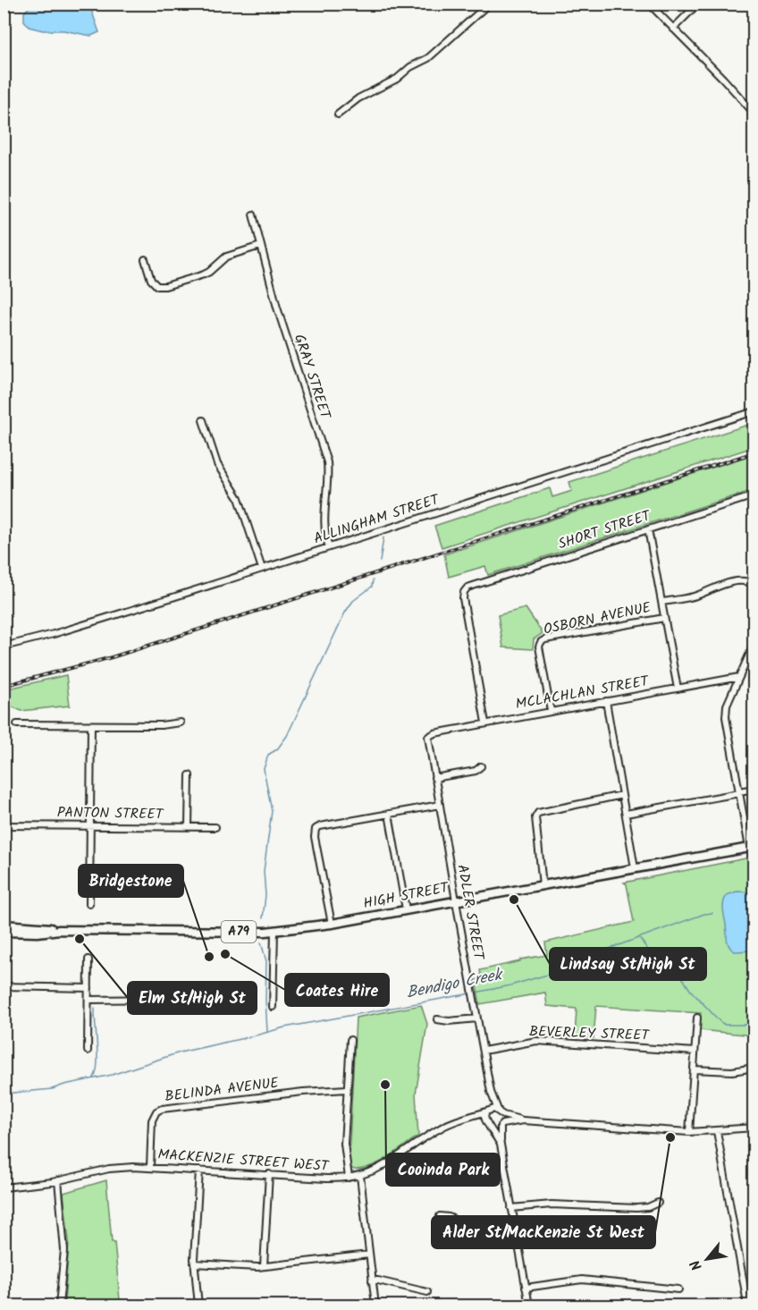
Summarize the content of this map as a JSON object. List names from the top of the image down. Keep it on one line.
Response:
{"streets":{"highway":["HIGH STREET","A79"],"street":["GRAY STREET","ALLINGHAM STREET","SHORT STREET","OSBORN AVENUE","MCLACHLAN STREET","PANTON STREET","ADLER STREET","BEVERLEY STREET","BELINDA AVENUE","MACKENZIE STREET WEST"]},"crossings":[["GRAY STREET","ALLINGHAM STREET"],["SHORT STREET","MCLACHLAN STREET"],["OSBORN AVENUE","MCLACHLAN STREET"],["MCLACHLAN STREET","ADLER STREET"],["HIGH STREET","ADLER STREET"],["ADLER STREET","BEVERLEY STREET"],["ADLER STREET","MACKENZIE STREET WEST"],["BELINDA AVENUE","MACKENZIE STREET WEST"]],"water":["Bendigo Creek"],"places":["Lindsay St/High St","Elm St/High St","Coates Hire","Bridgestone","Cooinda Park","Alder St/MacKenzie St West"],"north":"bottom left"}
